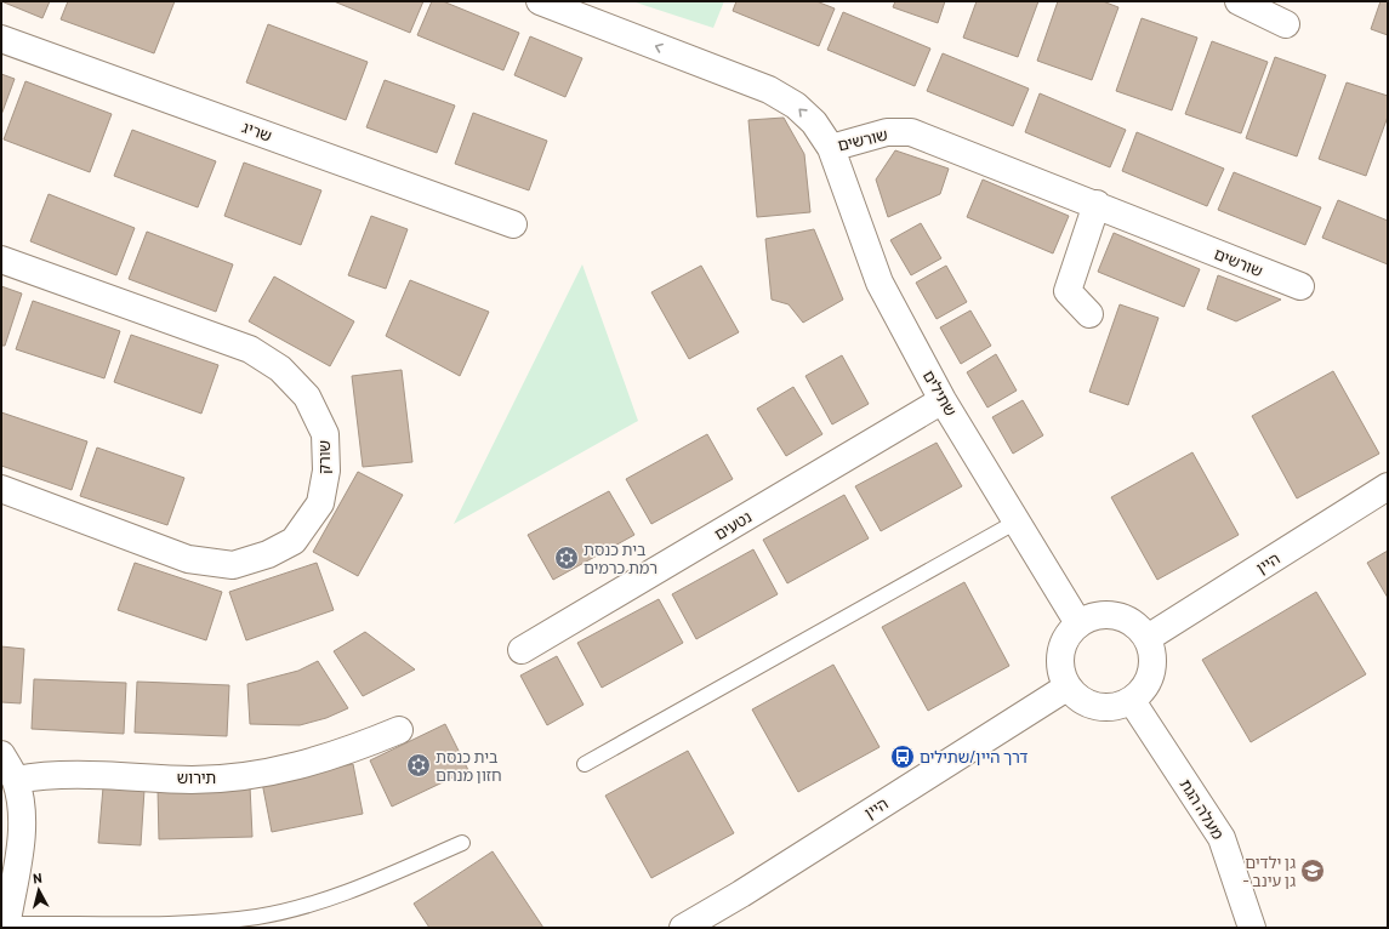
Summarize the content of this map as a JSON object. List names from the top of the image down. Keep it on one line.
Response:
{"streets":{"street":["שריג","שורשים","שתילים","שורק","נטעים","היין","תירוש","מעלה הגת"]},"crossings":[["שורשים","שתילים"],["שתילים","נטעים"],["שתילים","היין"],["שתילים","מעלה הגת"],["היין","מעלה הגת"]],"one_way":["שורשים"],"places":{"synagogue":["בית כנסת רמת כרמים","בית כנסת חזון מנחם"],"bus stop":["דרך היין/שתילים"],"school or university":["גן ילדים - גן עינב"]},"north":"top"}
